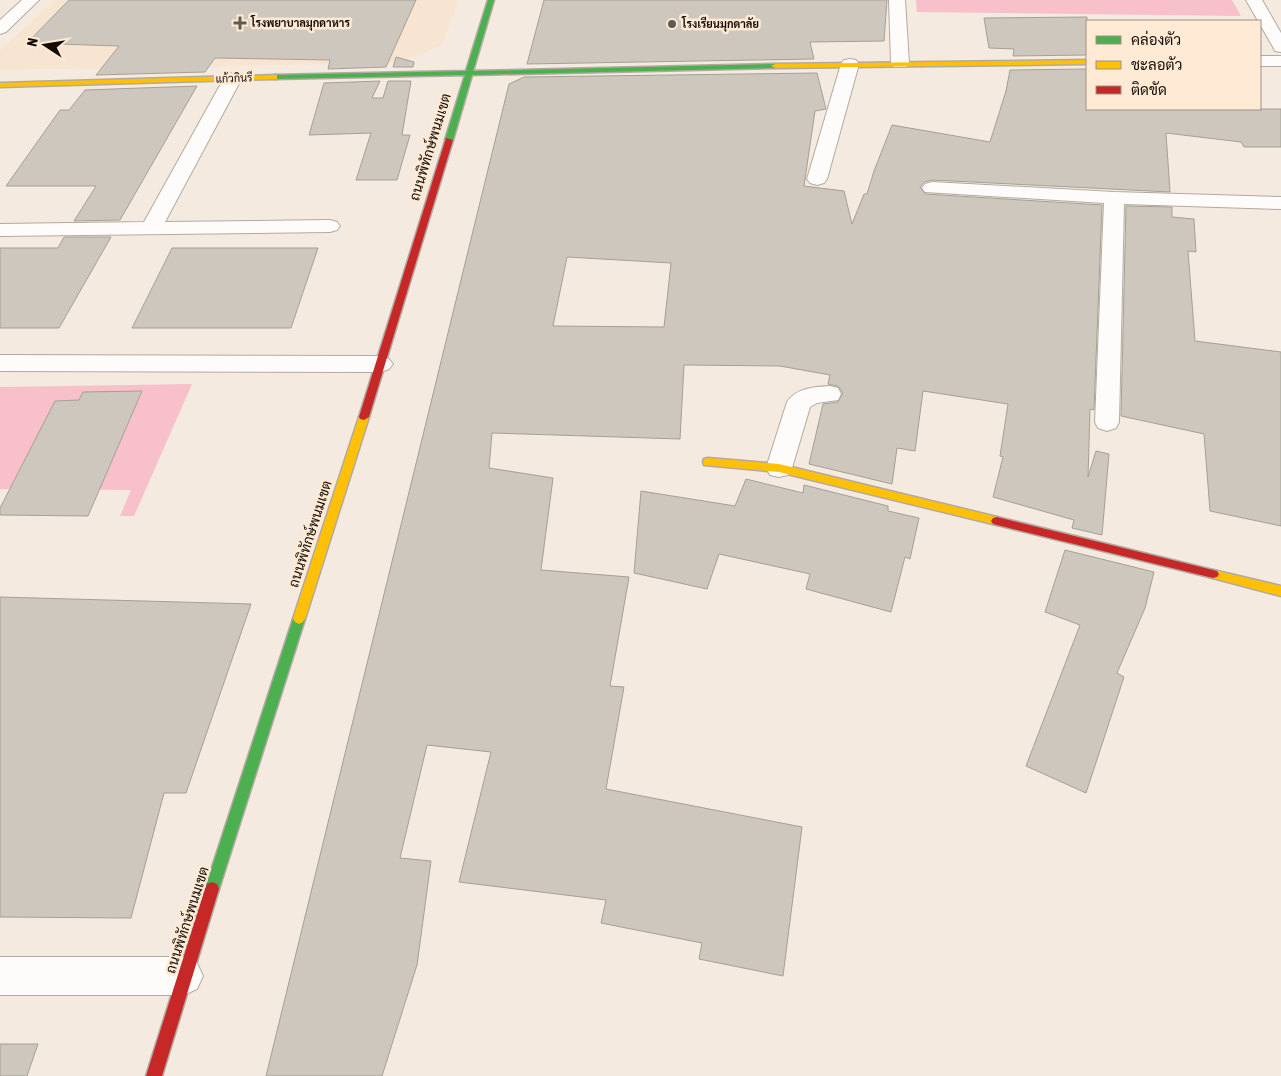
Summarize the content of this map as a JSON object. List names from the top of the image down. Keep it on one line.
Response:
{"streets":{"street":["แก้วกินรี","ถนนพิทักษ์พนมเขต"]},"crossings":[["แก้วกินรี","ถนนพิทักษ์พนมเขต"]],"places":{"health":["โรงพยาบาลมุกดาหาร"],"other":["โรงเรียนมุกดาลัย"]},"legend":["คล่องตัว","ชะลอตัว","ติดขัด"],"north":"left"}
